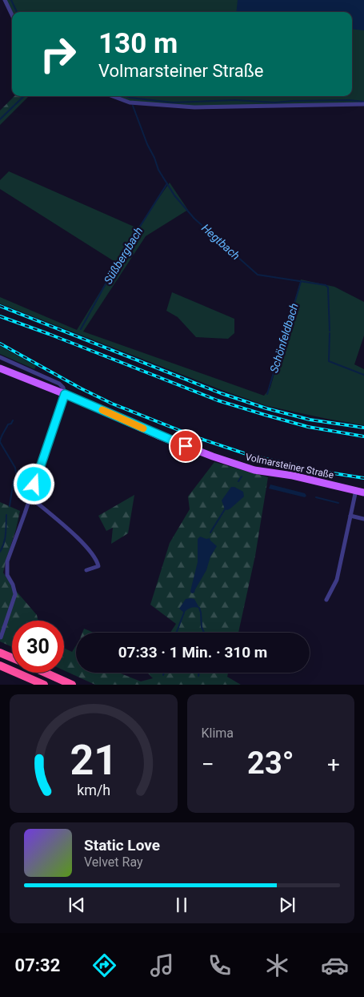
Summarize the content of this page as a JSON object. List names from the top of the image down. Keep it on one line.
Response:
{"streets":{"main road":["Volmarsteiner Straße"]},"water":["Hegtbach","Süßbergbach","Schönfeldbach"],"page":{"turn":["130 m","Volmarsteiner Straße"],"limit":"30","trip":"07:33 · 1 Min. · 310 m","tile":"Klima","heat":["−","23°","+"],"song":["Static Love","Velvet Ray"],"tabs":"07:32","gauge":["21","km/h"]}}
